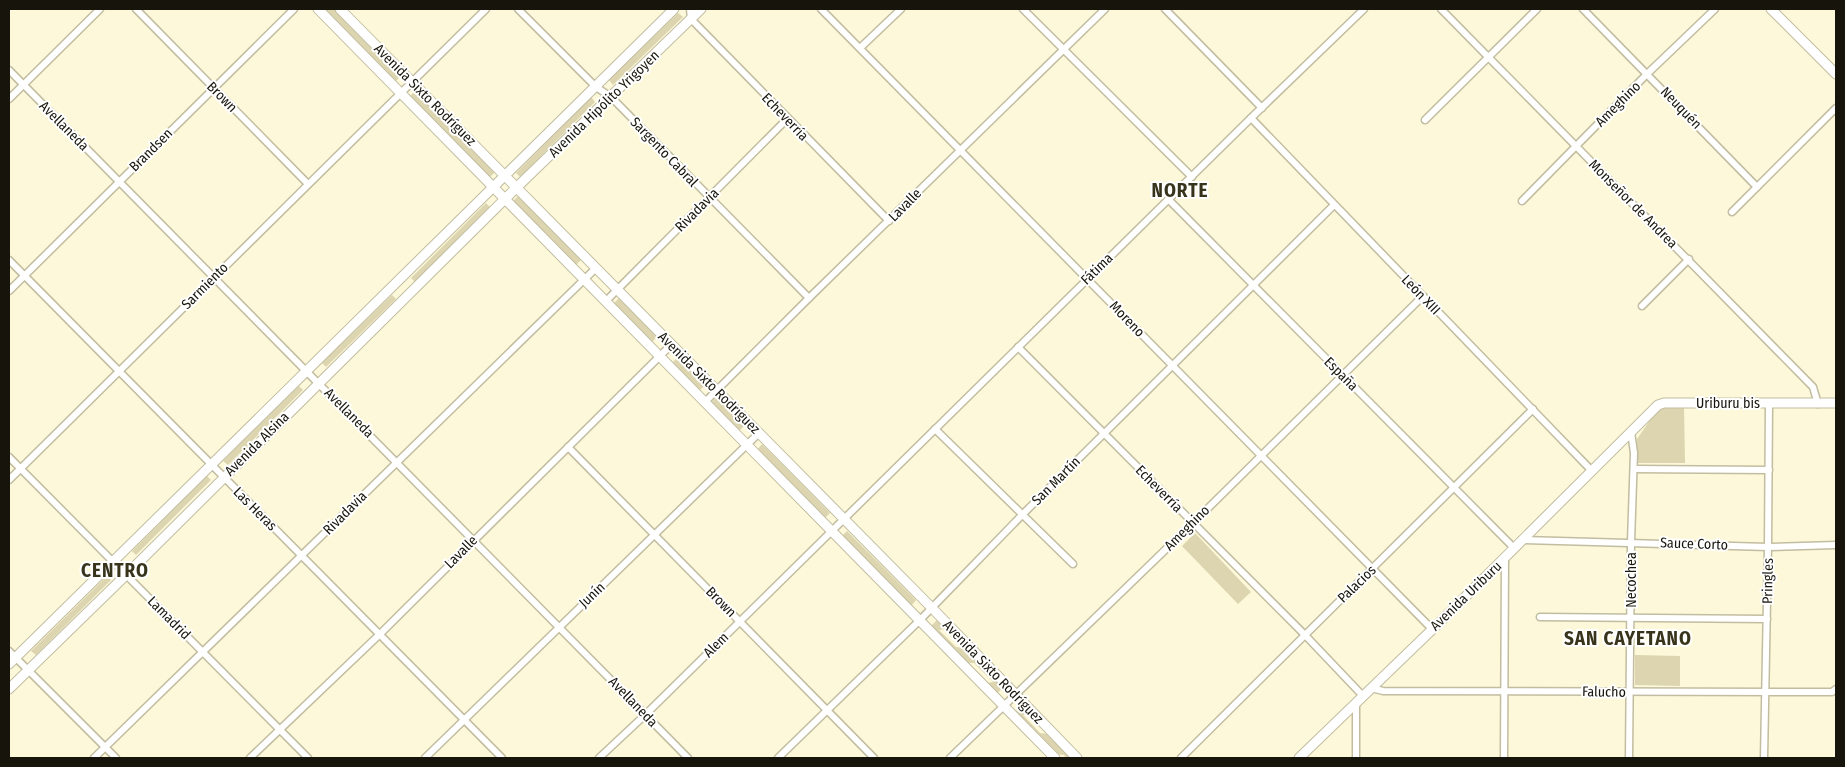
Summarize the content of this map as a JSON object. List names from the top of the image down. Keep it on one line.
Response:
{"streets":{"main road":["Avenida Sixto Rodríguez","Avenida Hipólito Yrigoyen","Uriburu bis","Avenida Alsina","Avenida Uriburu"],"street":["Brown","Ameghino","Neuquén","Echeverría","Avellaneda","Brandsen","Sargento Cabral","Monseñor de Andrea","Lavalle","Rivadavia","Fátima","Sarmiento","León XIII","Moreno","España","San Martín","Las Heras","Sauce Corto","Necochea","Pringles","Palacios","Junín","Lamadrid","Alem","Falucho"]},"crossings":[["Avenida Sixto Rodríguez","Avenida Hipólito Yrigoyen"],["Avenida Sixto Rodríguez","Ameghino"],["Avenida Sixto Rodríguez","Lavalle"],["Avenida Sixto Rodríguez","Rivadavia"],["Avenida Sixto Rodríguez","Fátima"],["Avenida Sixto Rodríguez","Sarmiento"],["Avenida Sixto Rodríguez","Avenida Alsina"],["Avenida Sixto Rodríguez","San Martín"],["Avenida Sixto Rodríguez","Junín"],["Avenida Sixto Rodríguez","Alem"],["Brown","Brandsen"],["Brown","Lavalle"],["Brown","Sarmiento"],["Brown","San Martín"],["Brown","Junín"],["Brown","Alem"],["Avenida Hipólito Yrigoyen","Echeverría"],["Avenida Hipólito Yrigoyen","Sargento Cabral"],["Avenida Hipólito Yrigoyen","Avenida Alsina"],["Ameghino","Neuquén"],["Ameghino","Echeverría"],["Ameghino","Monseñor de Andrea"],["Ameghino","León XIII"],["Ameghino","Moreno"],["Ameghino","España"],["Echeverría","Lavalle"],["Echeverría","Rivadavia"],["Echeverría","Fátima"],["Echeverría","San Martín"],["Echeverría","Palacios"],["Echeverría","Avenida Uriburu"],["Avellaneda","Brandsen"],["Avellaneda","Lavalle"],["Avellaneda","Rivadavia"],["Avellaneda","Sarmiento"],["Avellaneda","Avenida Alsina"],["Avellaneda","Junín"],["Avellaneda","Alem"],["Brandsen","Las Heras"],["Sargento Cabral","Lavalle"],["Sargento Cabral","Rivadavia"],["Monseñor de Andrea","Uriburu bis"],["Lavalle","Moreno"],["Lavalle","Las Heras"],["Lavalle","Lamadrid"],["Rivadavia","Las Heras"],["Rivadavia","Lamadrid"],["Fátima","León XIII"],["Fátima","Moreno"],["Fátima","España"],["Fátima","Alem"],["Sarmiento","Las Heras"],["Sarmiento","Lamadrid"],["León XIII","San Martín"],["León XIII","Palacios"],["León XIII","Avenida Uriburu"],["Moreno","San Martín"],["Moreno","Palacios"],["Moreno","Avenida Uriburu"],["España","San Martín"],["España","Palacios"],["España","Avenida Uriburu"],["Uriburu bis","Necochea"],["Uriburu bis","Pringles"],["Uriburu bis","Avenida Uriburu"],["Avenida Alsina","Las Heras"],["Avenida Alsina","Lamadrid"],["Las Heras","Junín"],["Sauce Corto","Necochea"],["Sauce Corto","Pringles"],["Sauce Corto","Avenida Uriburu"],["Necochea","Avenida Uriburu"],["Necochea","Falucho"],["Pringles","Falucho"],["Avenida Uriburu","Falucho"]],"districts":["NORTE","CENTRO","SAN CAYETANO"]}
